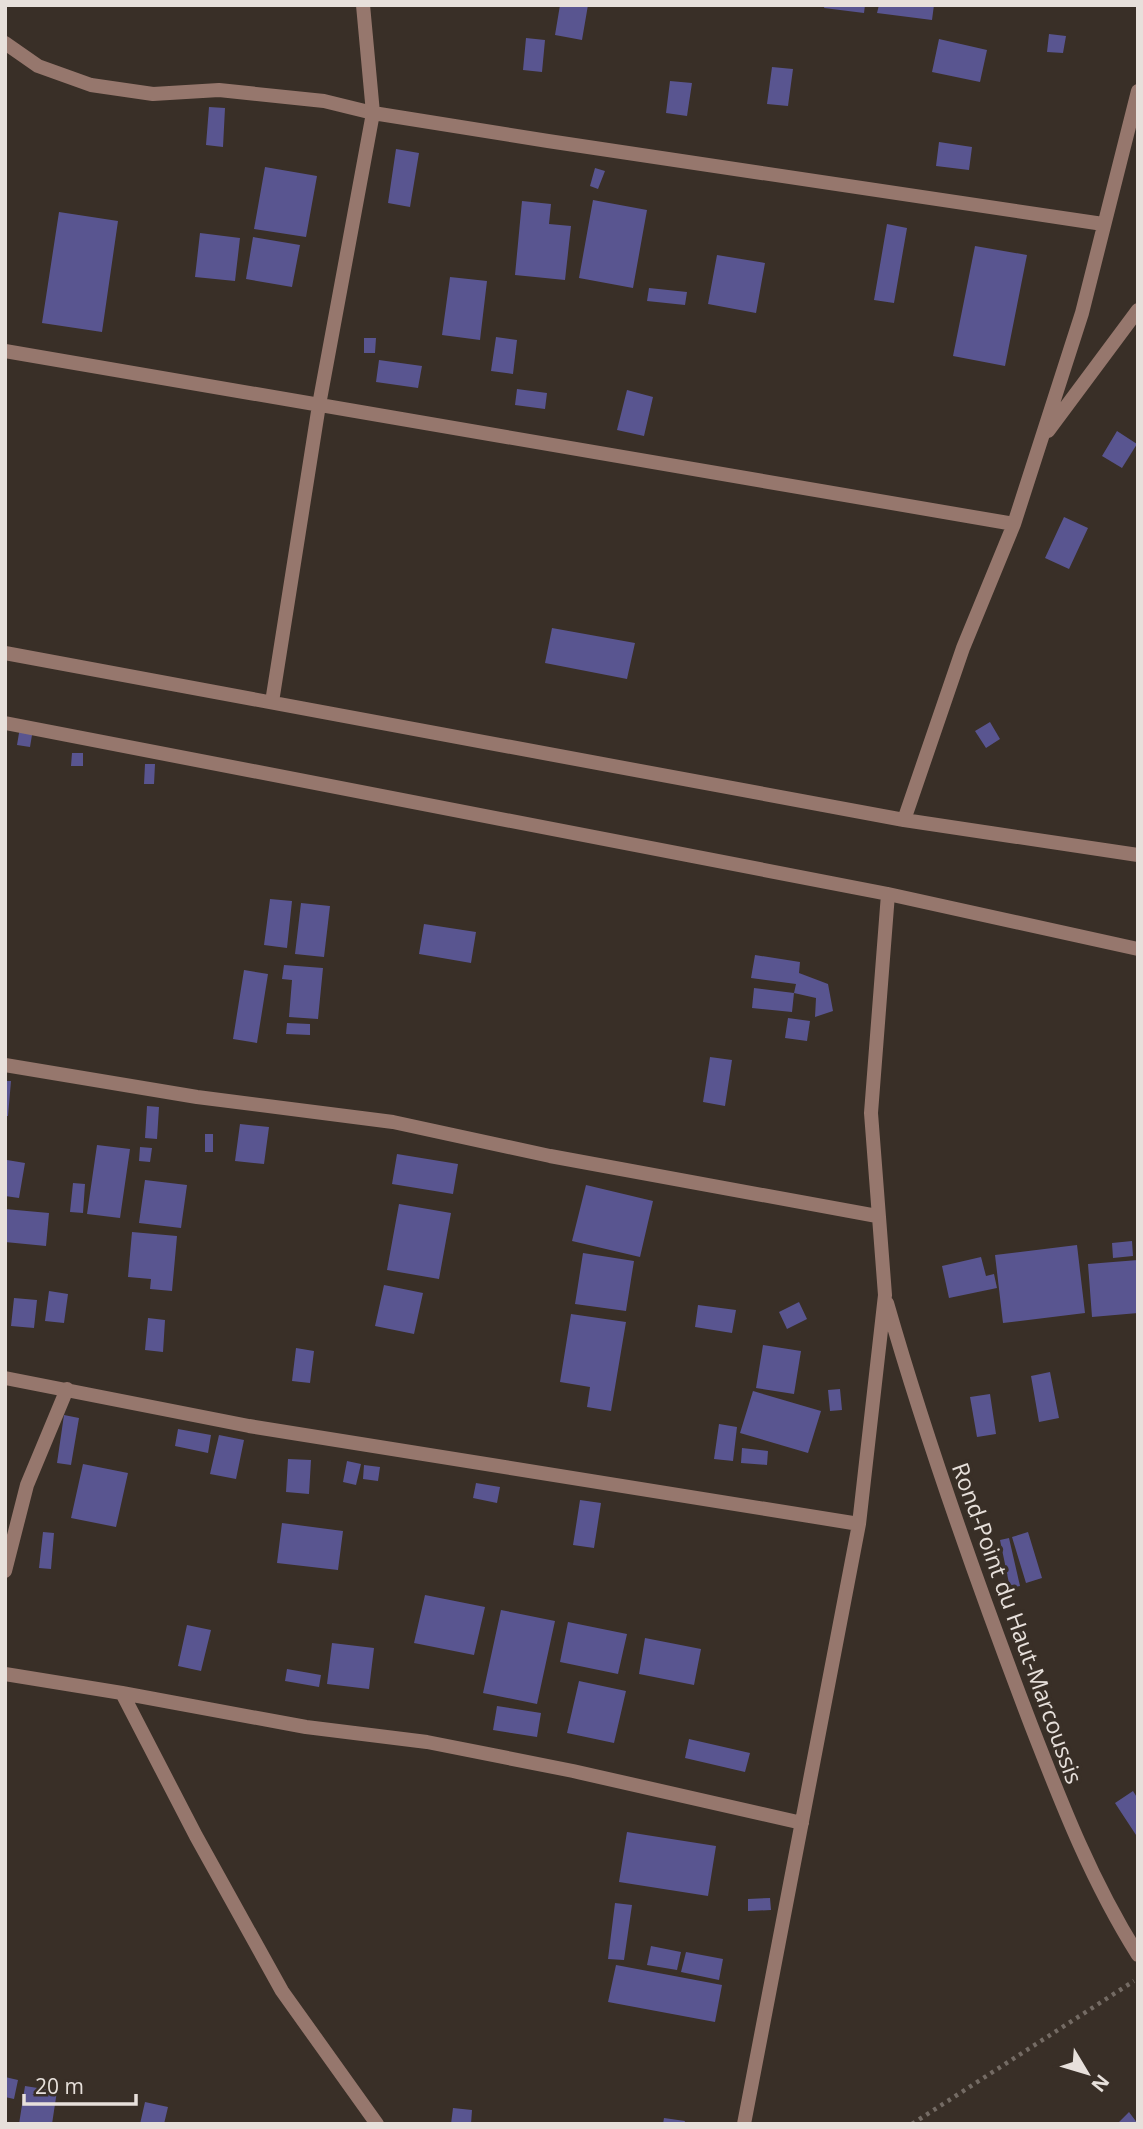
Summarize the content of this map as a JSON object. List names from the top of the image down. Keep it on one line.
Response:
{"streets":{"street":["Rond-Point du Haut-Marcoussis"]},"scale_bar":"20 m","north":"bottom right"}
